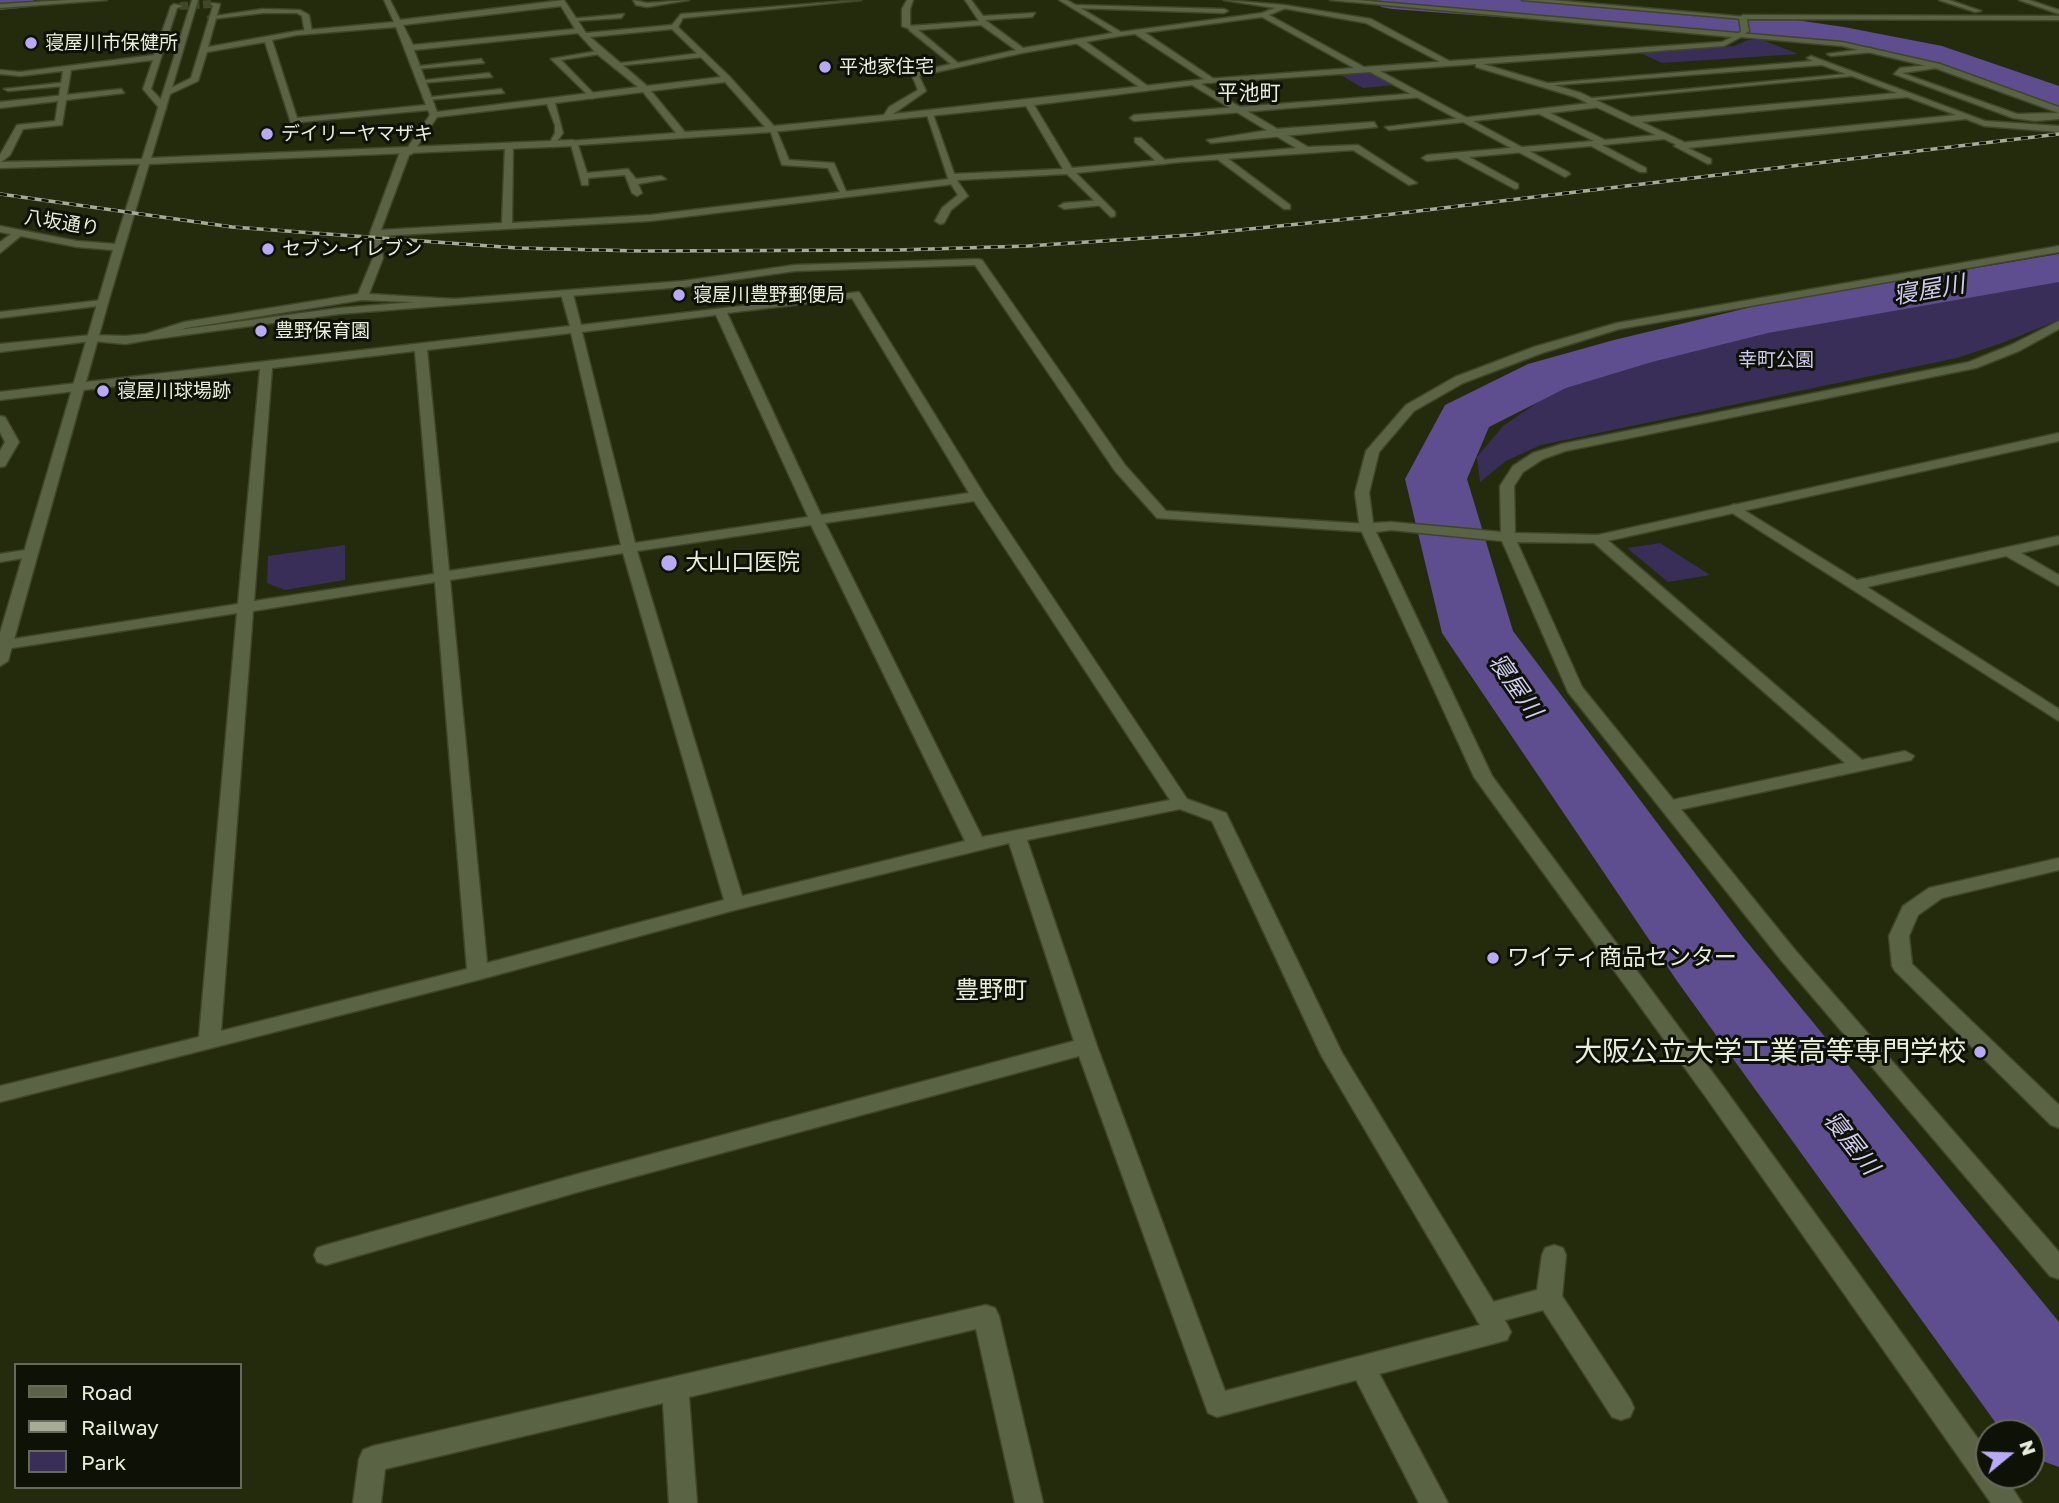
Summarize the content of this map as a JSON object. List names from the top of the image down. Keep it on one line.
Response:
{"streets":{"street":["八坂通り"]},"districts":["平池町","豊野町"],"water":["寝屋川"],"parks":["幸町公園"],"places":["寝屋川市保健所","平池家住宅","デイリーヤマザキ","セブン-イレブン","寝屋川豊野郵便局","豊野保育園","寝屋川球場跡","大山口医院","ワイティ商品センター","大阪公立大学工業高等専門学校"],"legend":["Road","Railway","Park"],"north":"right"}
